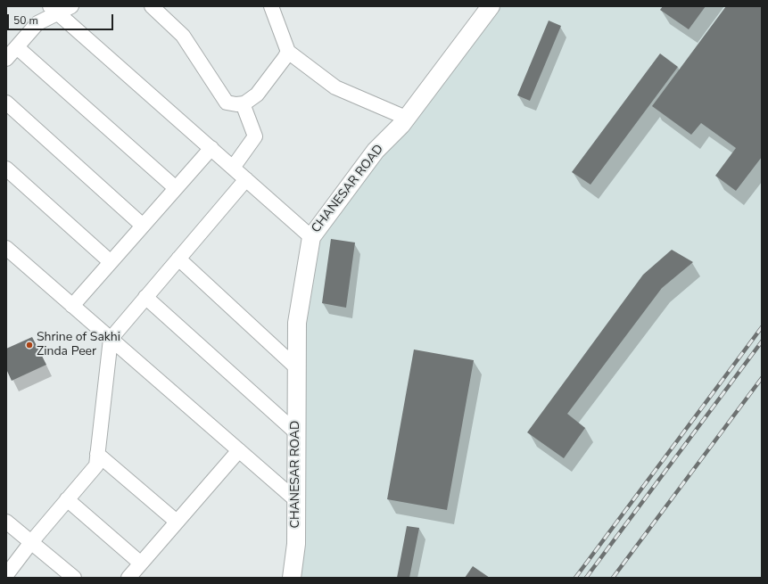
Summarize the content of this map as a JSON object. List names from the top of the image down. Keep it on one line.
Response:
{"streets":{"street":["CHANESAR ROAD"]},"places":["Shrine of Sakhi Zinda Peer"],"scale_bar":"50 m"}
